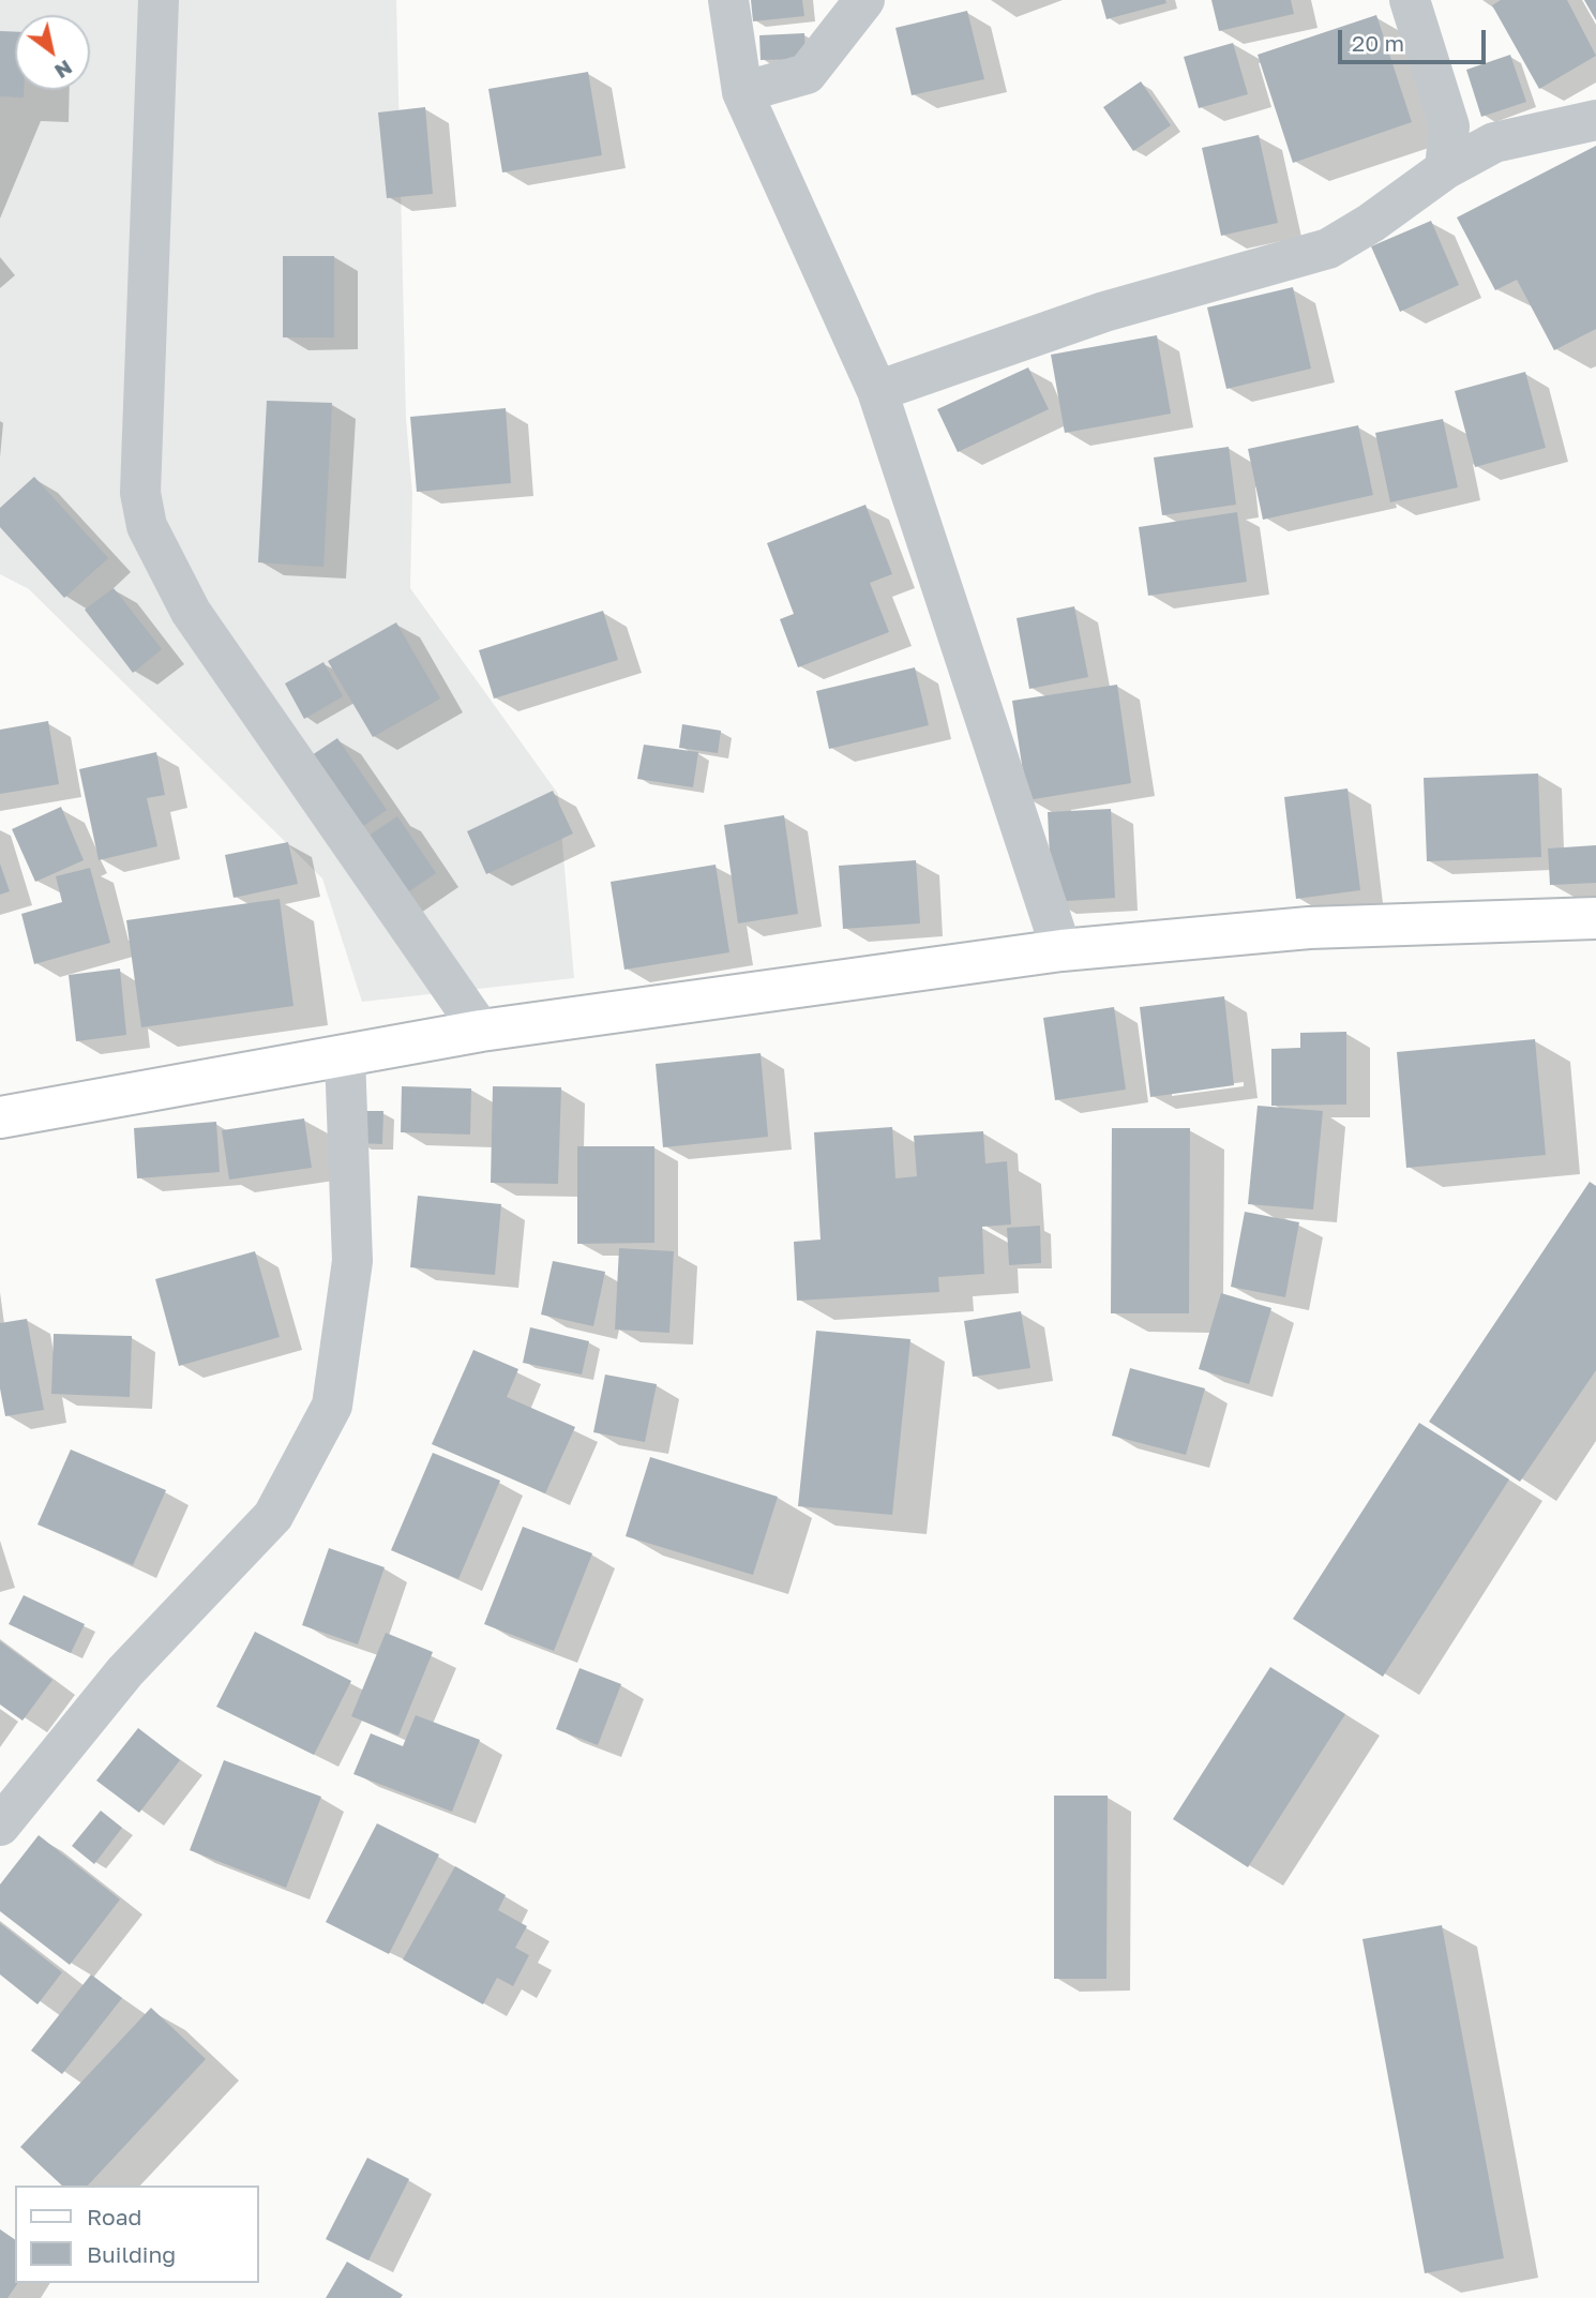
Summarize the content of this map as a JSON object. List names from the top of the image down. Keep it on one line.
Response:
{"legend":["Road","Building"],"scale_bar":"20 m","north":"bottom right"}
